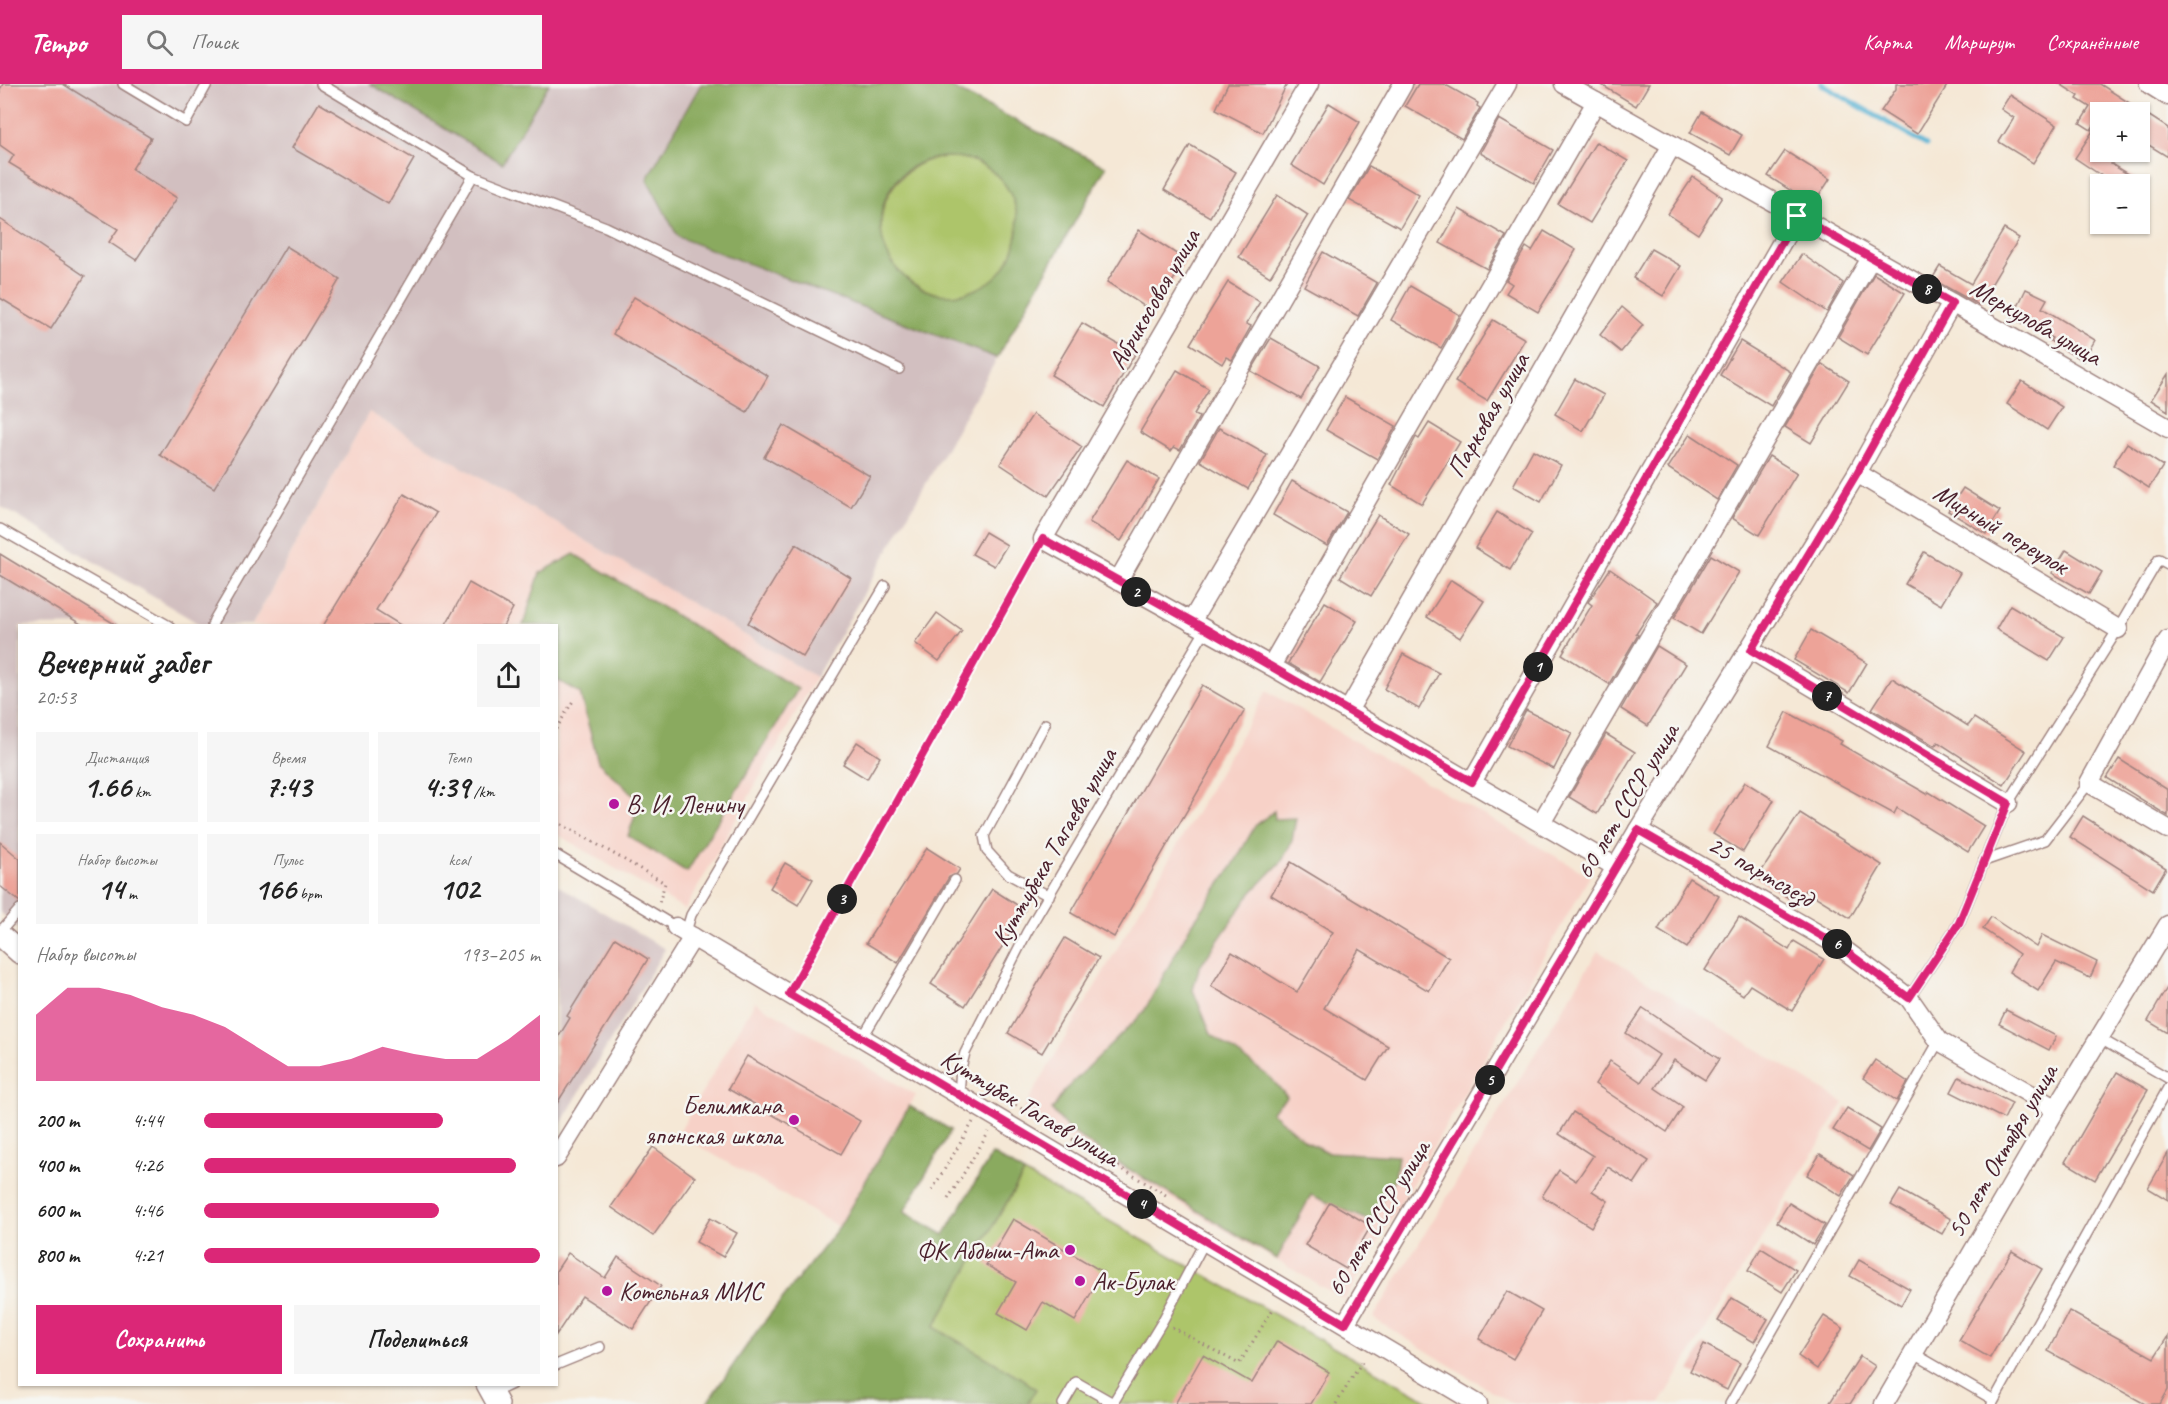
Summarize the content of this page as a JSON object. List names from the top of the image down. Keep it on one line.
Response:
{"streets":{"street":["Абрикосовоя улица","Меркулова улица","Парковая улица","Мирный переулок","60 лет СССР улица","25 партсъезд","Куттубек Тагаев улица","50 лет Октября улица"],"lane":["Куттубека Тагаева улица"]},"crossings":[["Меркулова улица","Парковая улица"],["Меркулова улица","60 лет СССР улица"],["Мирный переулок","60 лет СССР улица"],["60 лет СССР улица","25 партсъезд"],["60 лет СССР улица","Куттубек Тагаев улица"],["Куттубека Тагаева улица","Куттубек Тагаев улица"],["25 партсъезд","50 лет Октября улица"]],"places":["В. И. Ленину","Белимкана японская школа","ФК Абдыш-Ата","Ак-Булак","Котельная МИС"],"page":{"header":"Tempo","search":"Поиск","nav":["Карта","Маршрут","Сохранённые"],"map_buttons":["+","−"],"pins":["8","2","1","7","3","6","5","4"],"heading":["Вечерний забег","20:53"],"stats":[["Дистанция","1.66 km"],["Время","7:43"],["Темп","4:39 /km"],["Набор высоты","14 m"],["Пульс","166 bpm"],["kcal","102"]],"chart":["Набор высоты","193–205 m"],"list":[{"name":"200 m","note":"4:44"},{"name":"400 m","note":"4:26"},{"name":"600 m","note":"4:46"},{"name":"800 m","note":"4:21"}],"buttons":["Сохранить","Поделиться"]}}
